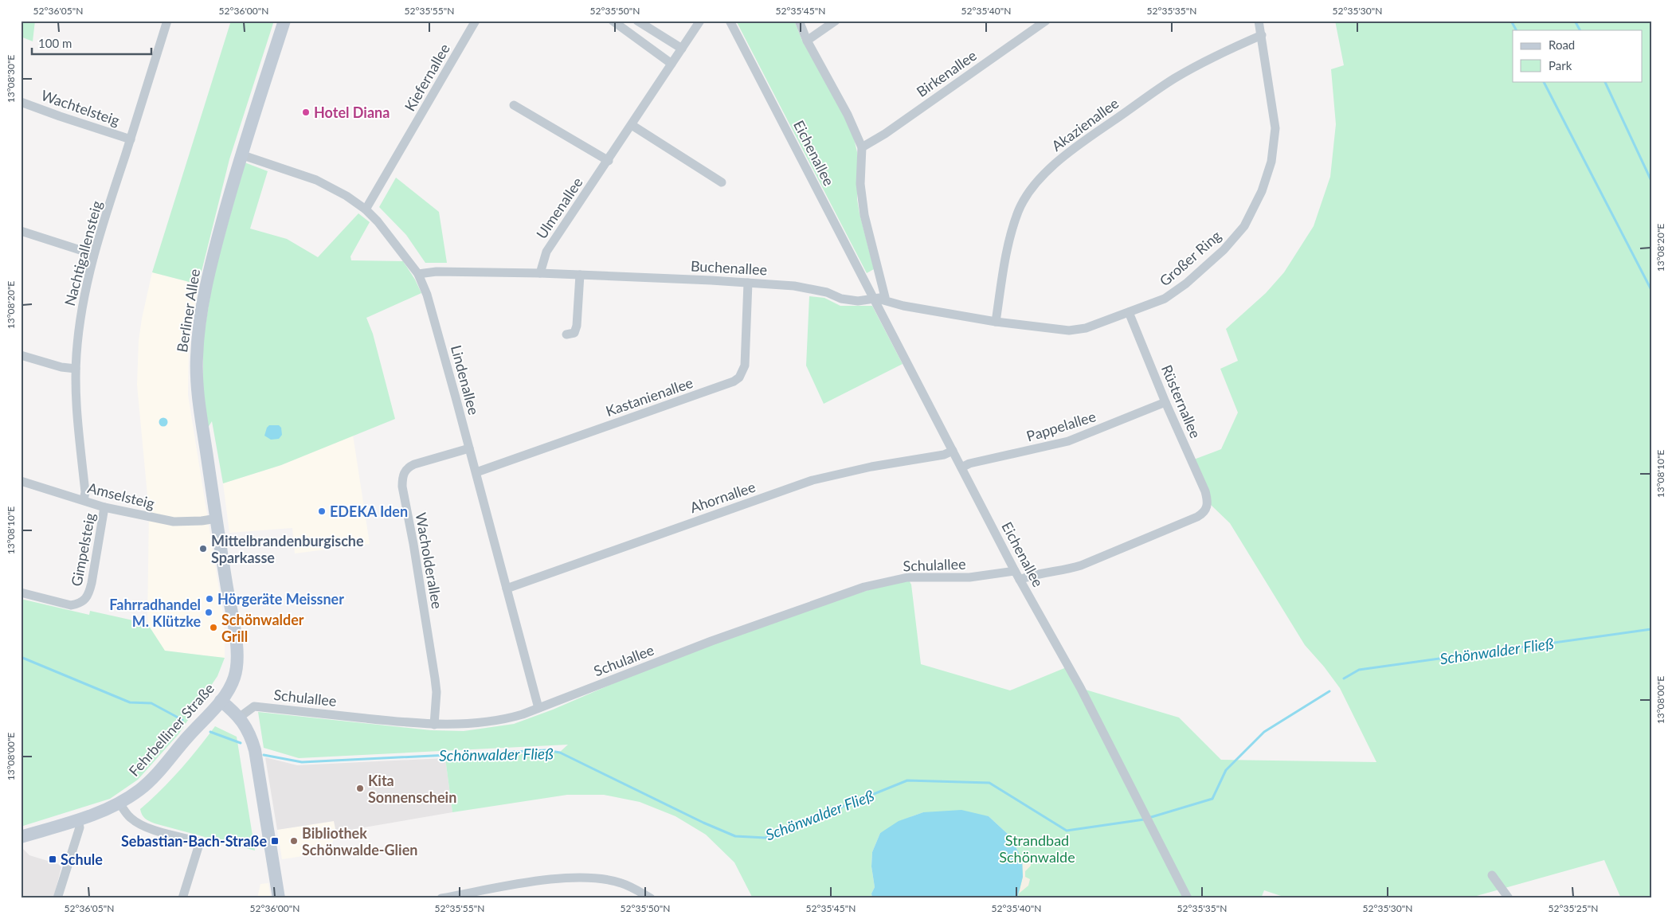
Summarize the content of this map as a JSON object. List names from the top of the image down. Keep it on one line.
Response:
{"streets":{"main road":["Berliner Allee","Fehrbelliner Straße"],"street":["Birkenallee","Kiefernallee","Wachtelsteig","Akazienallee","Eichenallee","Ulmenallee","Nachtigallensteig","Großer Ring","Buchenallee","Lindenallee","Kastanienallee","Rüsternallee","Pappelallee","Amselsteig","Ahornallee","Gimpelsteig","Wacholderallee","Schulallee"]},"crossings":[["Kiefernallee","Lindenallee"],["Wachtelsteig","Nachtigallensteig"],["Akazienallee","Großer Ring"],["Eichenallee","Großer Ring"],["Eichenallee","Buchenallee"],["Eichenallee","Rüsternallee"],["Eichenallee","Pappelallee"],["Eichenallee","Ahornallee"],["Eichenallee","Schulallee"],["Ulmenallee","Buchenallee"],["Nachtigallensteig","Amselsteig"],["Großer Ring","Buchenallee"],["Großer Ring","Rüsternallee"],["Buchenallee","Lindenallee"],["Buchenallee","Kastanienallee"],["Berliner Allee","Lindenallee"],["Berliner Allee","Amselsteig"],["Berliner Allee","Fehrbelliner Straße"],["Lindenallee","Kastanienallee"],["Lindenallee","Ahornallee"],["Lindenallee","Wacholderallee"],["Lindenallee","Schulallee"],["Rüsternallee","Pappelallee"],["Amselsteig","Gimpelsteig"],["Wacholderallee","Schulallee"]],"water":["Schönwalder Fließ"],"parks":["Strandbad Schönwalde"],"places":{"other":["Hotel Diana","EDEKA Iden","Mittelbrandenburgische Sparkasse","Hörgeräte Meissner","Fahrradhandel M. Klützke","Schönwalder Grill","Kita Sonnenschein","Bibliothek Schönwalde-Glien"],"transit":["Sebastian-Bach-Straße","Schule"]},"legend":["Road","Park"],"scale_bar":"100 m","coordinates":["52°36'05\"N","52°36'00\"N","52°35'55\"N","52°35'50\"N","52°35'45\"N","52°35'40\"N","52°35'35\"N","52°35'30\"N","13°08'30\"E","13°08'20\"E","13°08'10\"E","13°08'00\"E","52°35'25\"N"]}
